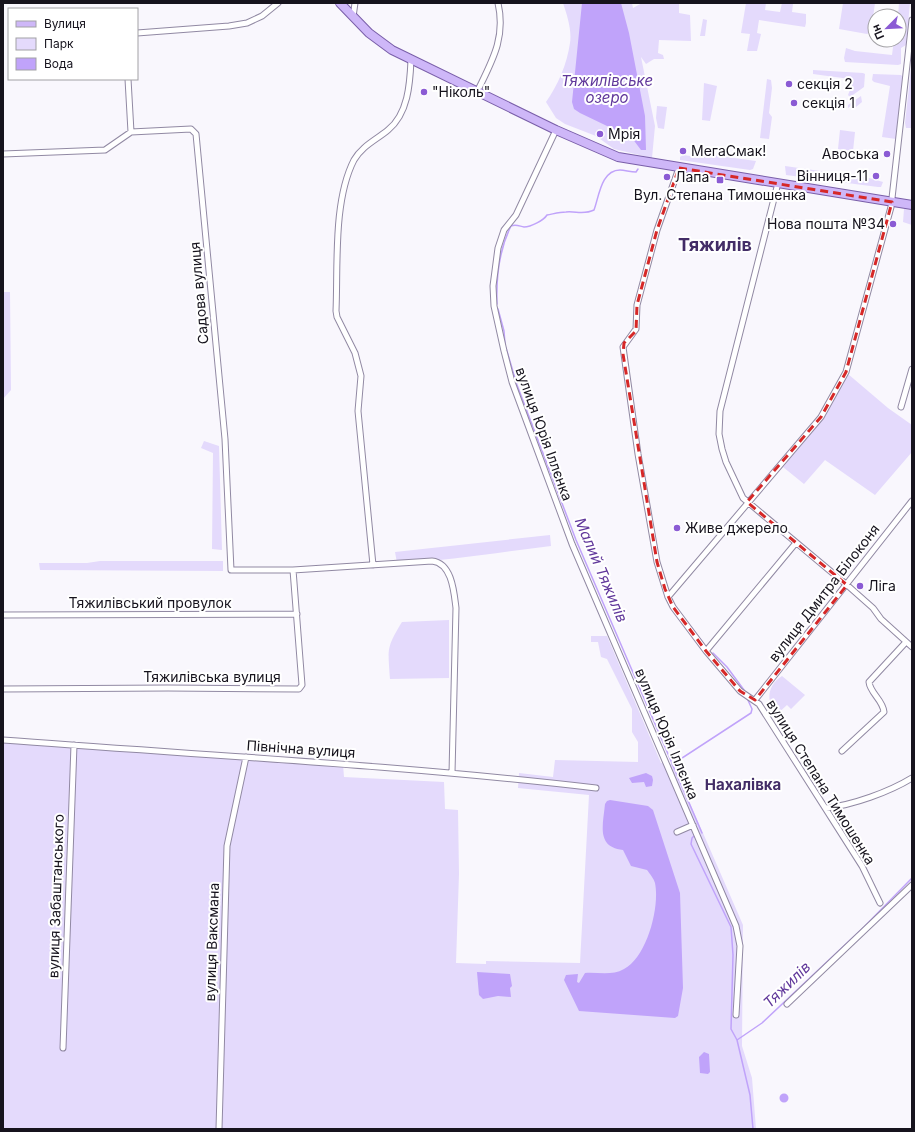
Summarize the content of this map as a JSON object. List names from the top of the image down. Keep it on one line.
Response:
{"streets":{"street":["Садова вулиця","вулиця Юрія Іллєнка","вулиця Дмитра Білоконя","Тяжилівський провулок","Тяжилівська вулиця","Північна вулиця","вулиця Степана Тимошенка","вулиця Забаштанського","вулиця Ваксмана"]},"crossings":[["Садова вулиця","Тяжилівська вулиця"],["вулиця Дмитра Білоконя","вулиця Степана Тимошенка"],["Тяжилівський провулок","Тяжилівська вулиця"],["Північна вулиця","вулиця Забаштанського"],["Північна вулиця","вулиця Ваксмана"]],"districts":["Тяжилів","Нахалівка"],"water":["Тяжилівське озеро","Малий Тяжилів","Тяжилів"],"places":{"other":["секція 2","\"Ніколь\"","секція 1","Мрія","МегаСмак!","Авоська","Вінниця-11","Лапа","Нова пошта №34","Живе джерело","Ліга"],"transit":["Вул. Степана Тимошенка"]},"legend":["Вулиця","Парк","Вода"],"north":"bottom left"}
